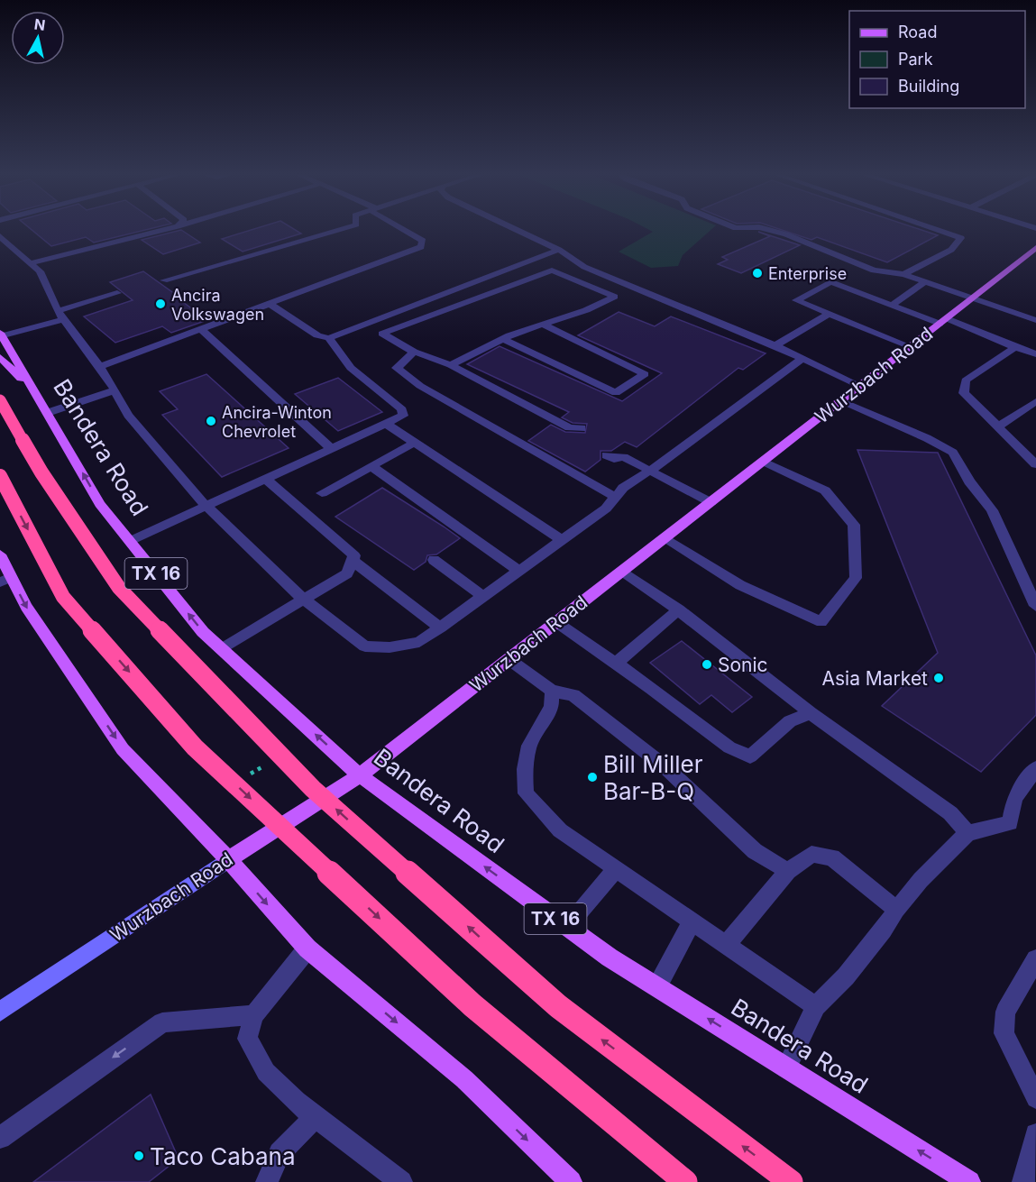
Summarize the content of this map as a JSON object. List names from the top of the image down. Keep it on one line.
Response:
{"streets":{"main road":["Wurzbach Road","Bandera Road","TX 16"]},"crossings":[["Wurzbach Road","Bandera Road"]],"one_way":["Bandera Road"],"places":["Enterprise","Ancira Volkswagen","Ancira-Winton Chevrolet","Sonic","Asia Market","Bill Miller Bar-B-Q","Taco Cabana"],"legend":["Road","Park","Building"],"north":"top"}
